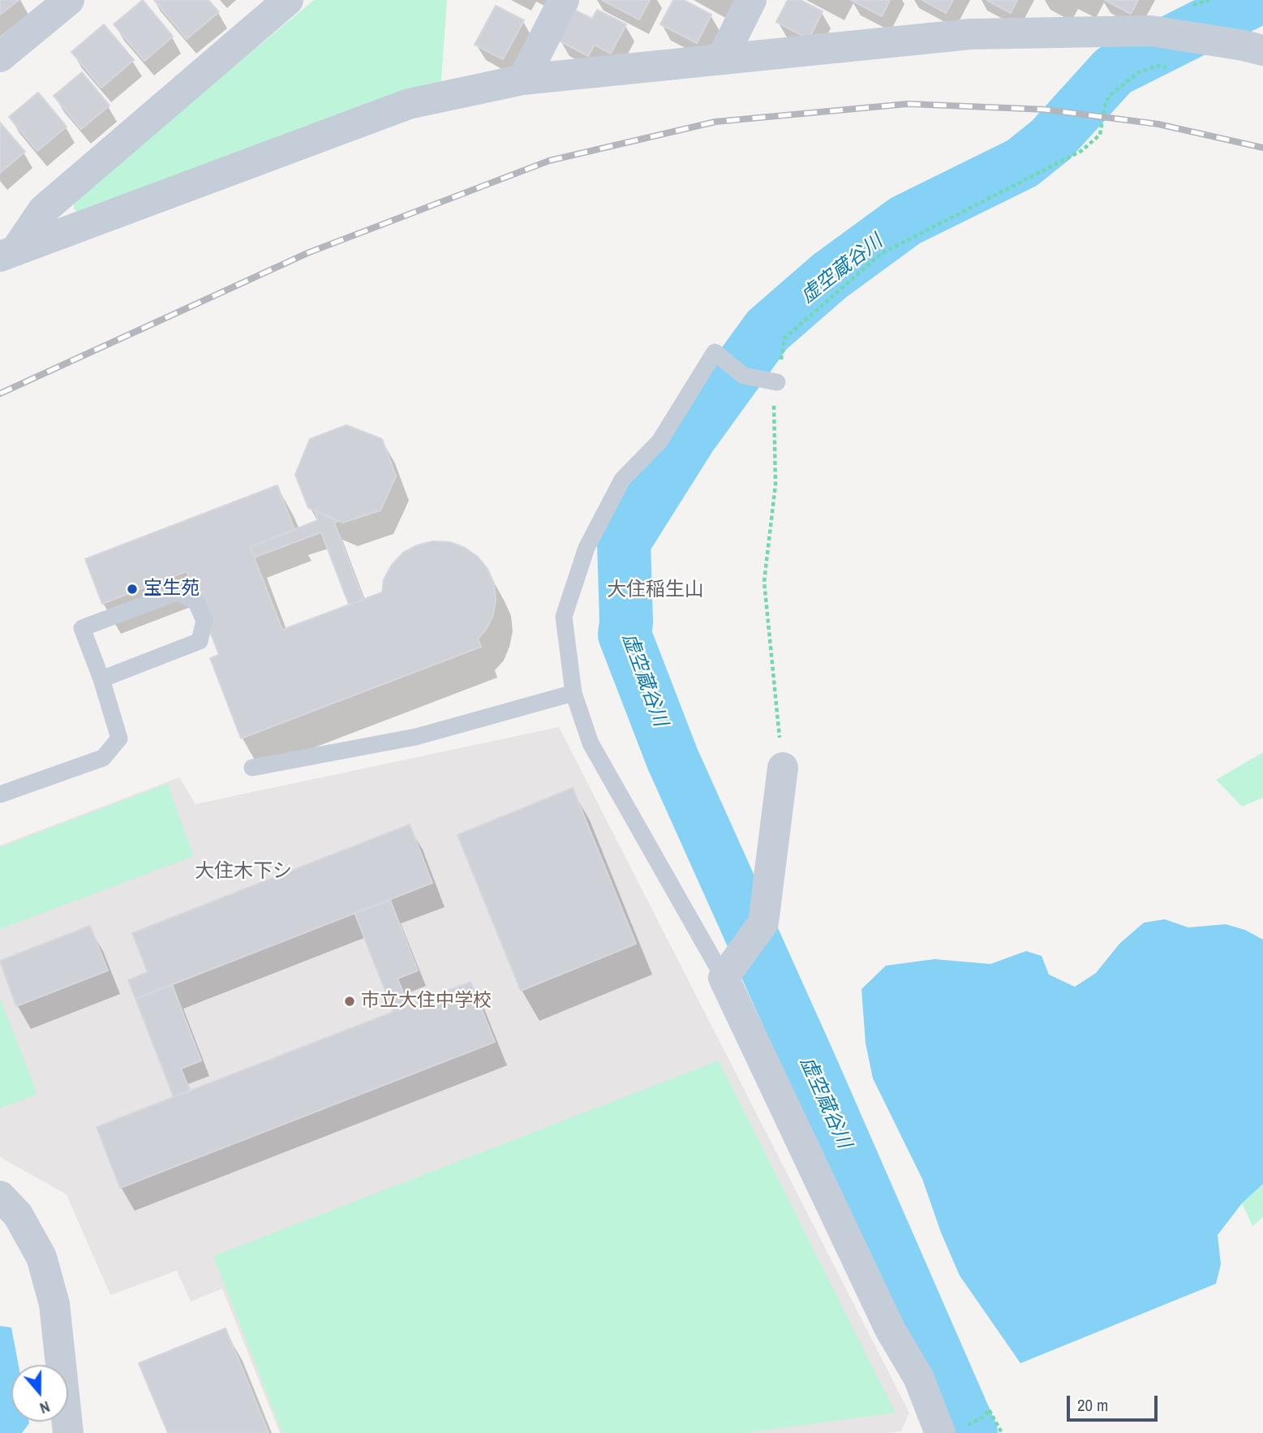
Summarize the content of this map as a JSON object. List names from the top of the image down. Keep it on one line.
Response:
{"districts":["大住稲生山","大住木下シ"],"water":["虚空蔵谷川"],"places":["宝生苑","市立大住中学校"],"scale_bar":"20 m","north":"bottom"}
